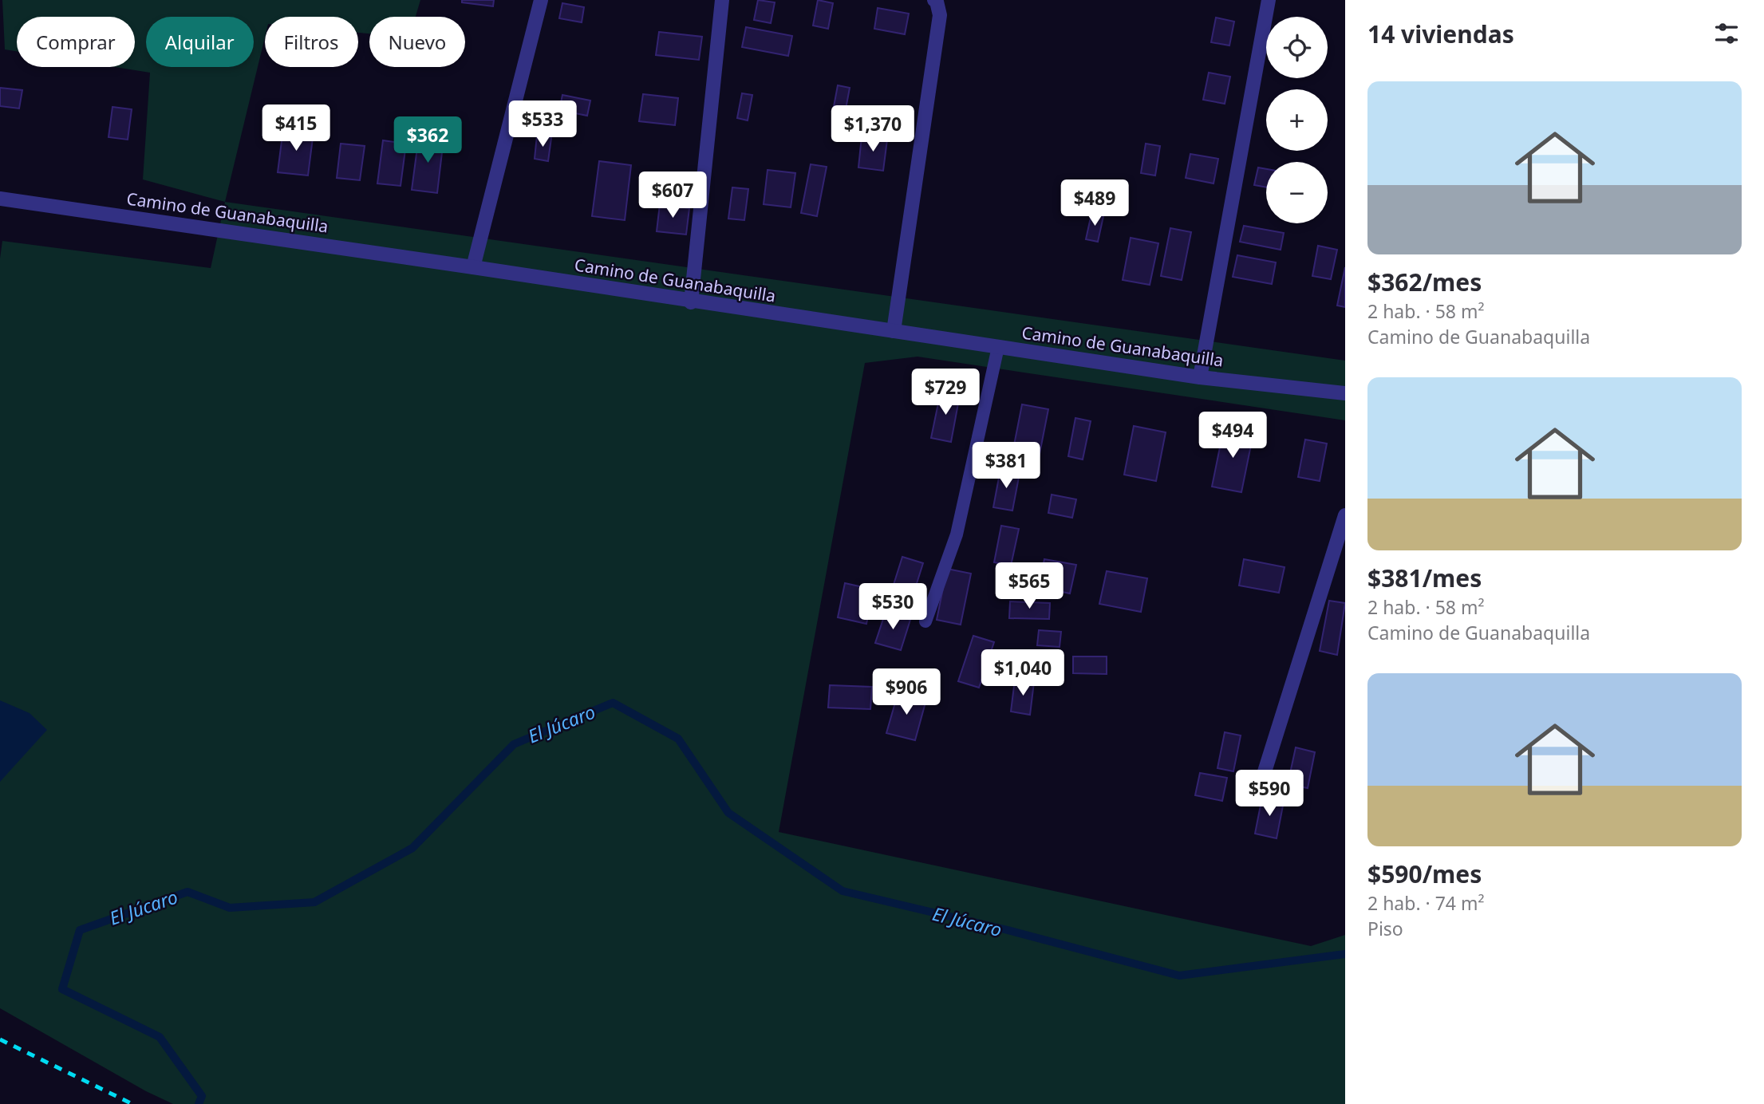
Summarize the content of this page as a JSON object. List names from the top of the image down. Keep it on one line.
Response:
{"streets":{"street":["Camino de Guanabaquilla"]},"water":["El Júcaro"],"page":{"heading":"14 viviendas","map_buttons":["+","−"],"chip":["Comprar","Alquilar","Filtros","Nuevo"],"list":[{"name":"$362/mes","note":"2 hab. · 58 m² · Camino de Guanabaquilla"},{"name":"$381/mes","note":"2 hab. · 58 m² · Camino de Guanabaquilla"},{"name":"$590/mes","note":"2 hab. · 74 m² · Piso"}],"price":["$533","$415","$1,370","$362","$607","$489","$729","$494","$381","$565","$530","$1,040","$906","$590"]}}
